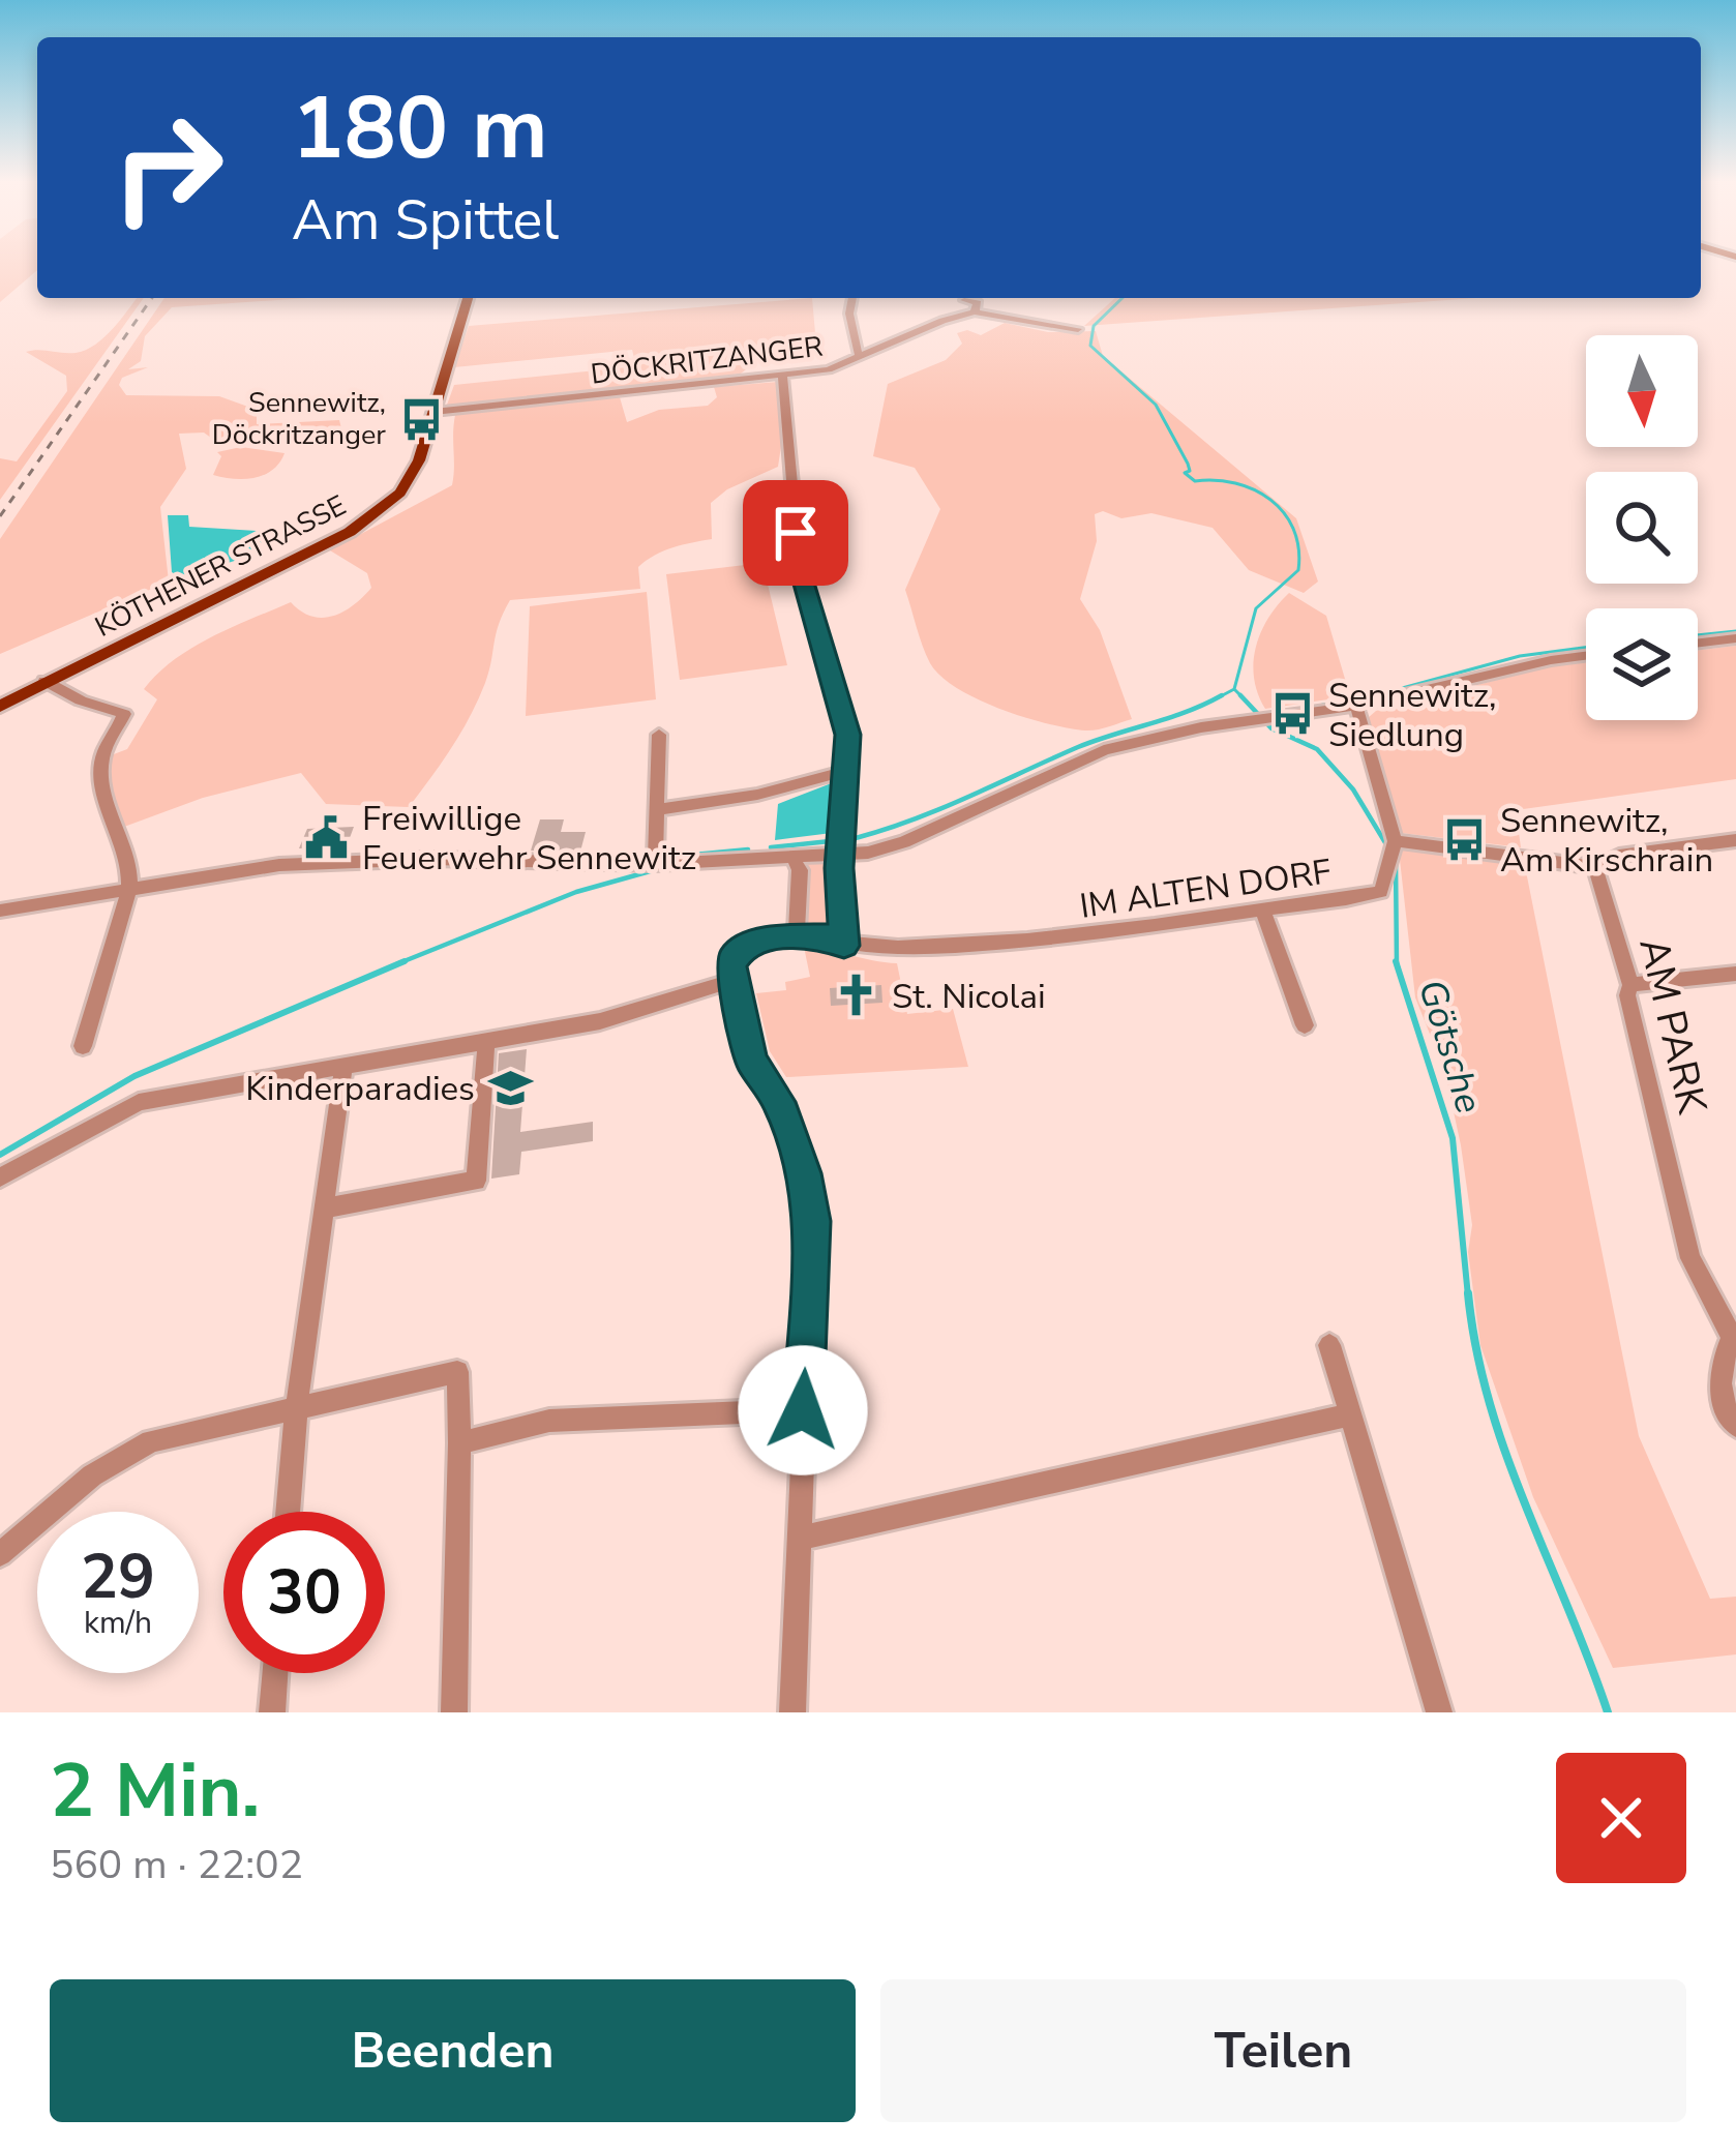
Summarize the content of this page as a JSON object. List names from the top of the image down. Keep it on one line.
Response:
{"streets":{"main road":["KÖTHENER STRASSE"],"street":["DÖCKRITZANGER","IM ALTEN DORF","AM PARK"]},"crossings":[["DÖCKRITZANGER","KÖTHENER STRASSE"]],"water":["Götsche"],"places":{"bus stop":["Sennewitz, Döckritzanger","Sennewitz, Siedlung","Sennewitz, Am Kirschrain"],"public building":["Freiwillige Feuerwehr Sennewitz"],"church":["St. Nicolai"],"school or university":["Kinderparadies"]},"north":"bottom","page":{"turn":["180 m","Am Spittel"],"speed":"29 km/h","limit":"30","heading":["2 Min.","560 m · 22:02"],"buttons":["Beenden","Teilen"]}}
